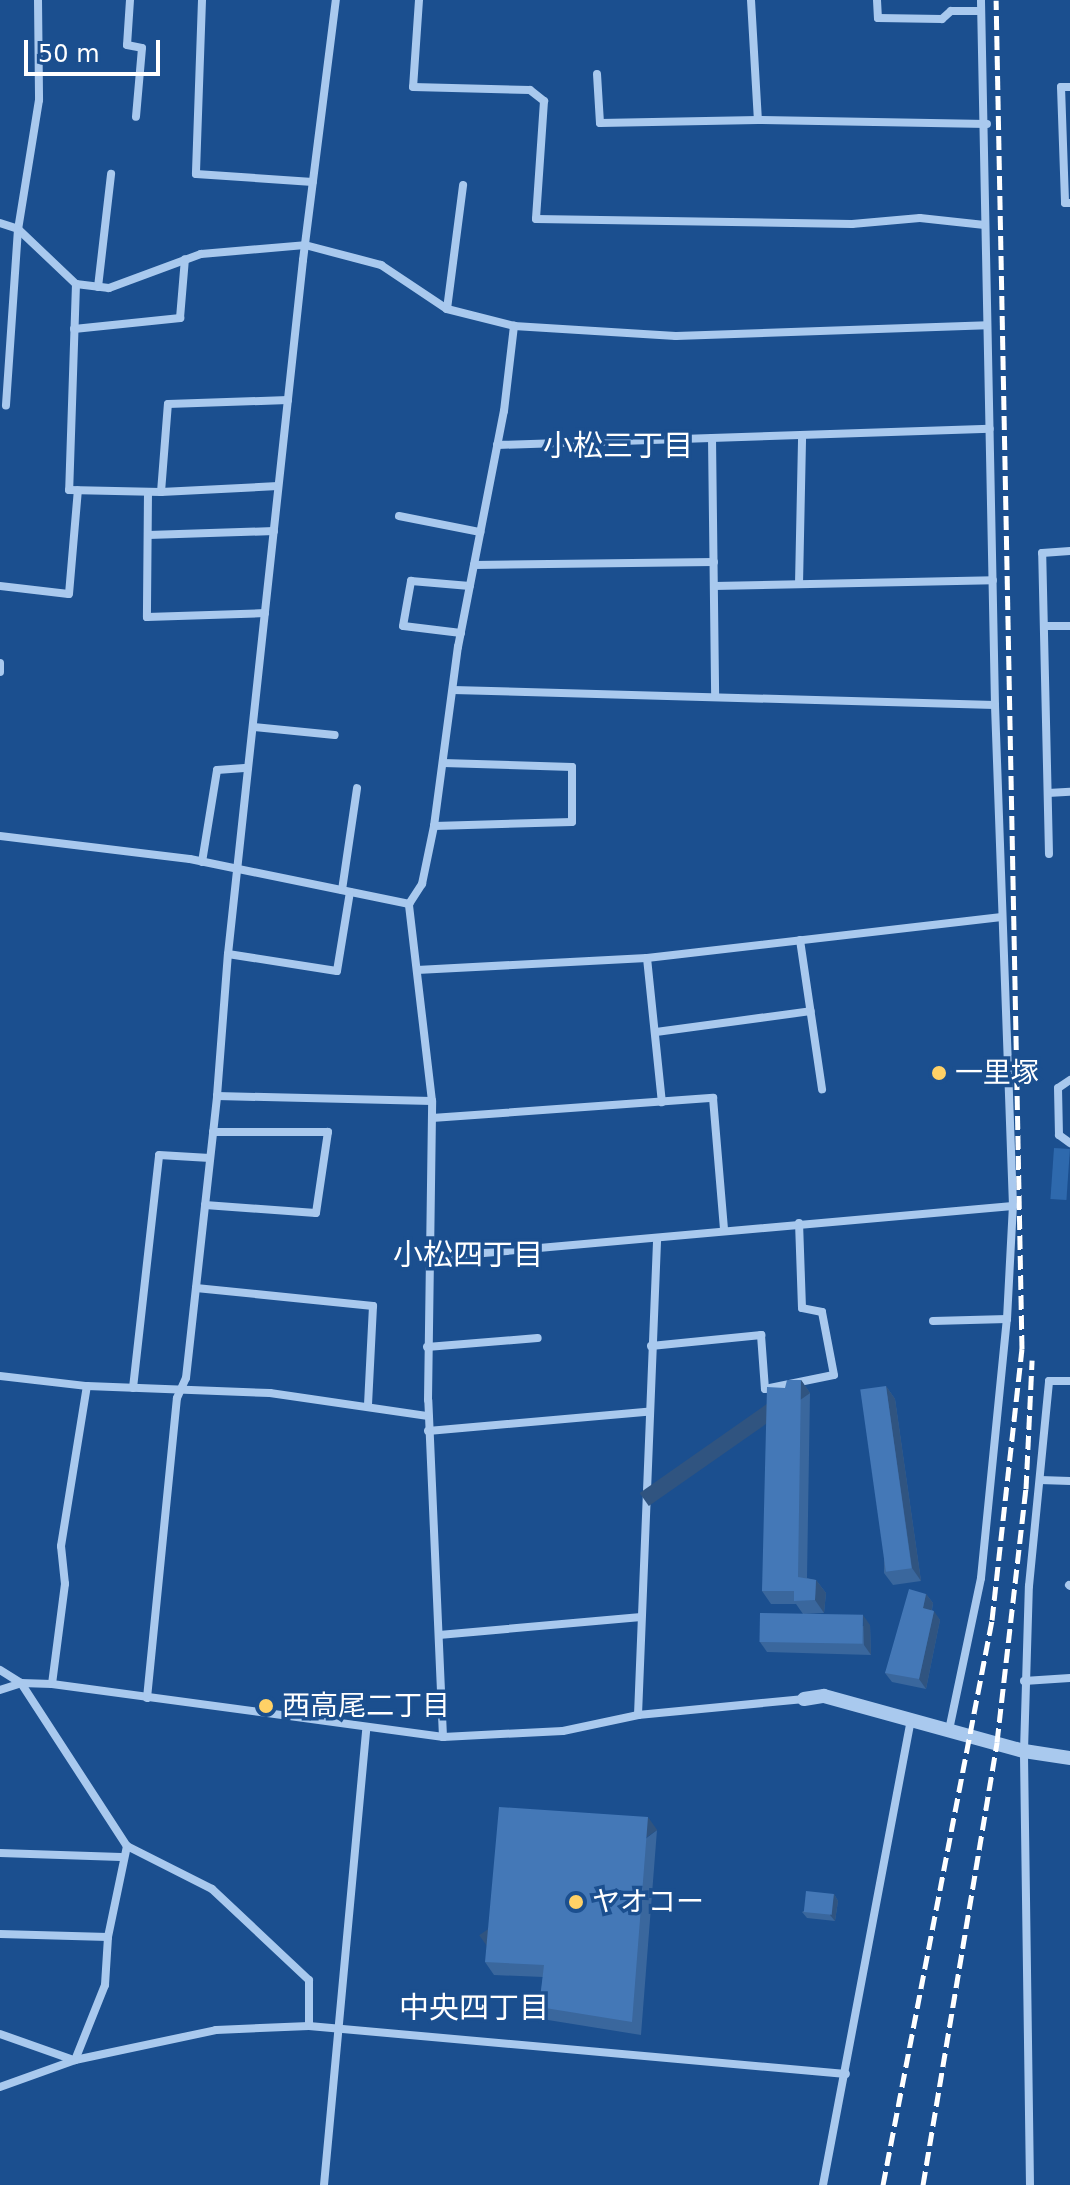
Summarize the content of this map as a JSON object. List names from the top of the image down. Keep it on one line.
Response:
{"districts":["小松三丁目","小松四丁目","中央四丁目"],"places":["一里塚","西高尾二丁目","ヤオコー"],"scale_bar":"50 m"}
